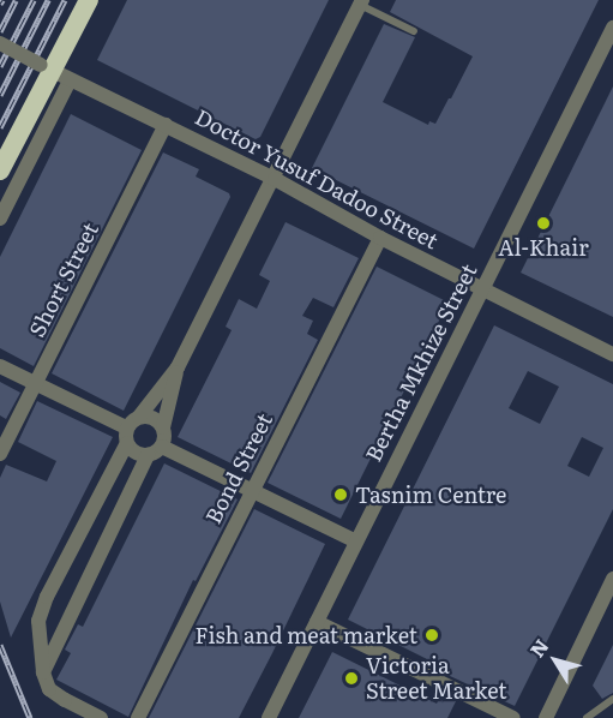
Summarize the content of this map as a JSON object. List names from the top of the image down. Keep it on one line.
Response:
{"streets":{"street":["Doctor Yusuf Dadoo Street","Short Street","Bertha Mkhize Street","Bond Street"]},"crossings":[["Doctor Yusuf Dadoo Street","Short Street"],["Doctor Yusuf Dadoo Street","Bertha Mkhize Street"],["Doctor Yusuf Dadoo Street","Bond Street"]],"places":["Al-Khair","Tasnim Centre","Fish and meat market","Victoria Street Market"],"north":"top left"}
